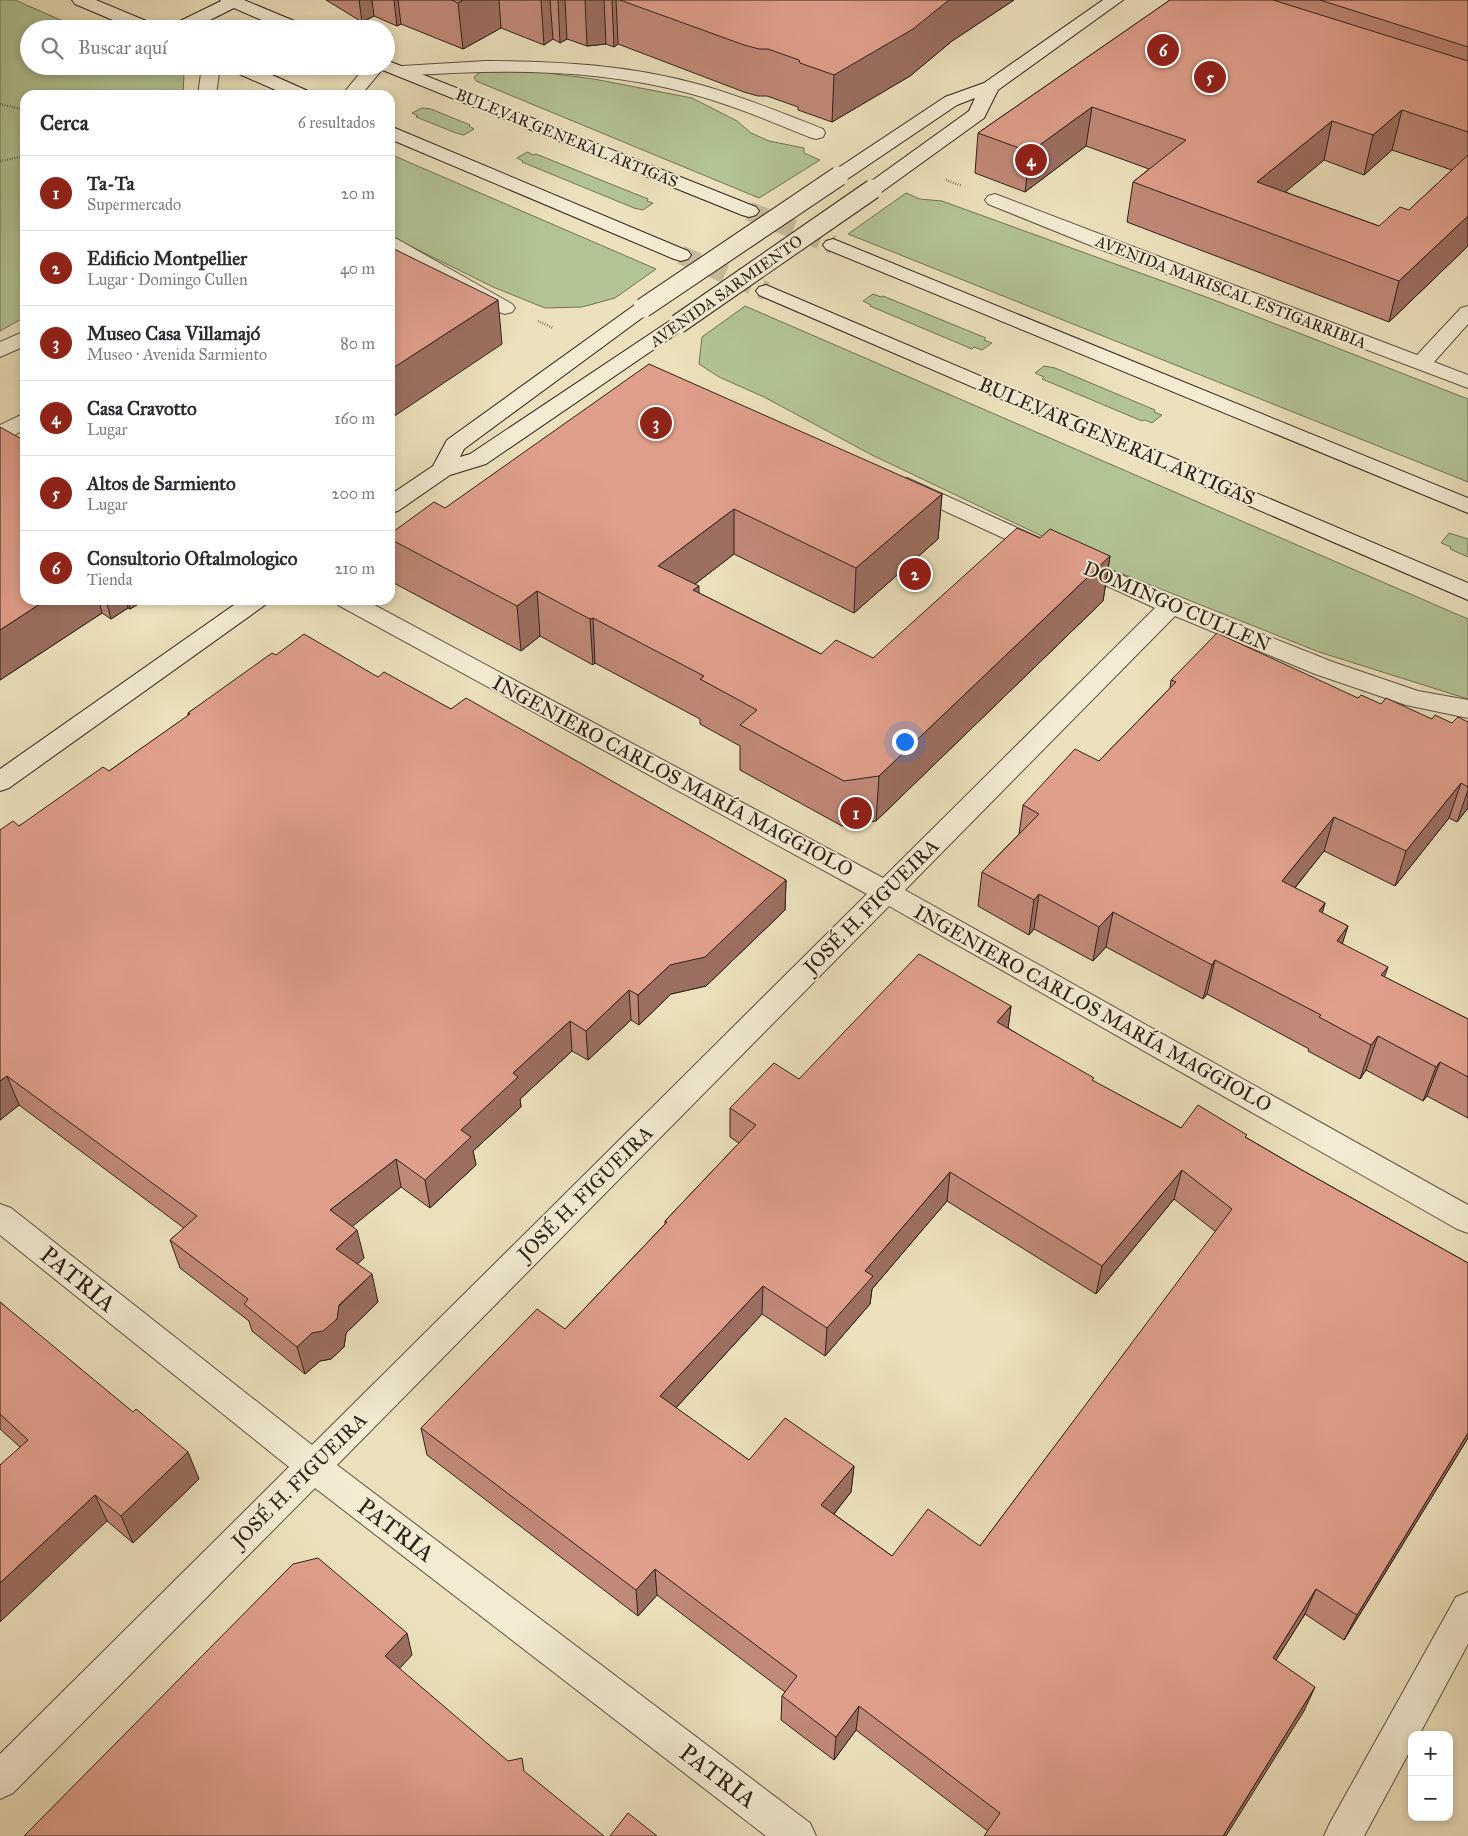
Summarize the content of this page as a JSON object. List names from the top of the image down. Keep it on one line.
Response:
{"streets":{"street":["BULEVAR GENERAL ARTIGAS","AVENIDA SARMIENTO","AVENIDA MARISCAL ESTIGARRIBIA","DOMINGO CULLEN","INGENIERO CARLOS MARÍA MAGGIOLO","JOSÉ H. FIGUEIRA","PATRIA"]},"crossings":[["DOMINGO CULLEN","JOSÉ H. FIGUEIRA"],["INGENIERO CARLOS MARÍA MAGGIOLO","JOSÉ H. FIGUEIRA"],["JOSÉ H. FIGUEIRA","PATRIA"]],"page":{"search":"Buscar aquí","pins":["6","5","4","3","2","1"],"heading":["Cerca","6 resultados"],"list":[{"mark":"1","name":"Ta-Ta","note":"Supermercado","value":"20 m"},{"mark":"2","name":"Edificio Montpellier","note":"Lugar · Domingo Cullen","value":"40 m"},{"mark":"3","name":"Museo Casa Villamajó","note":"Museo · Avenida Sarmiento","value":"80 m"},{"mark":"4","name":"Casa Cravotto","note":"Lugar","value":"160 m"},{"mark":"5","name":"Altos de Sarmiento","note":"Lugar","value":"200 m"},{"mark":"6","name":"Consultorio Oftalmologico","note":"Tienda","value":"210 m"}],"map_buttons":["+","−"]}}
